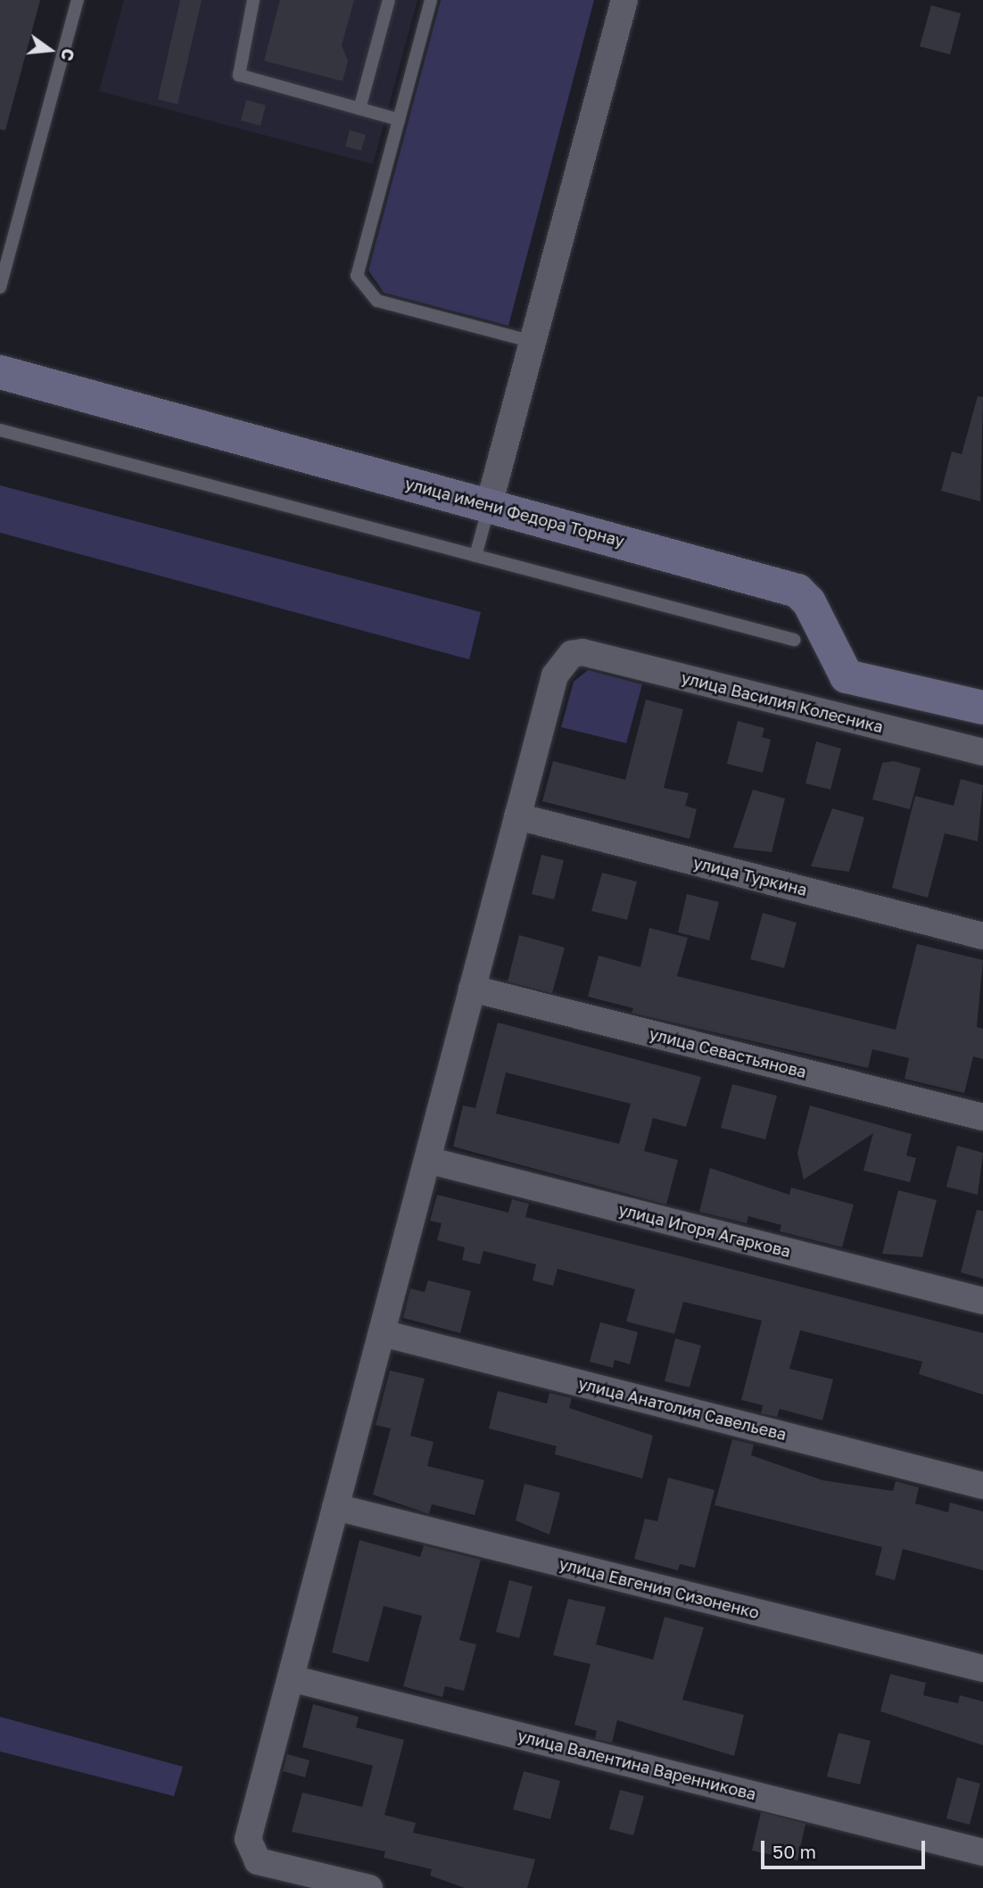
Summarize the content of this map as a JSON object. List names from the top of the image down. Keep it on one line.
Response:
{"streets":{"street":["улица имени Федора Торнау","улица Василия Колесника","улица Туркина","улица Севастьянова","улица Игоря Агаркова","улица Анатолия Савельева","улица Евгения Сизоненко","улица Валентина Варенникова"]},"crossings":[["улица Василия Колесника","улица Туркина"]],"scale_bar":"50 m","north":"right"}
